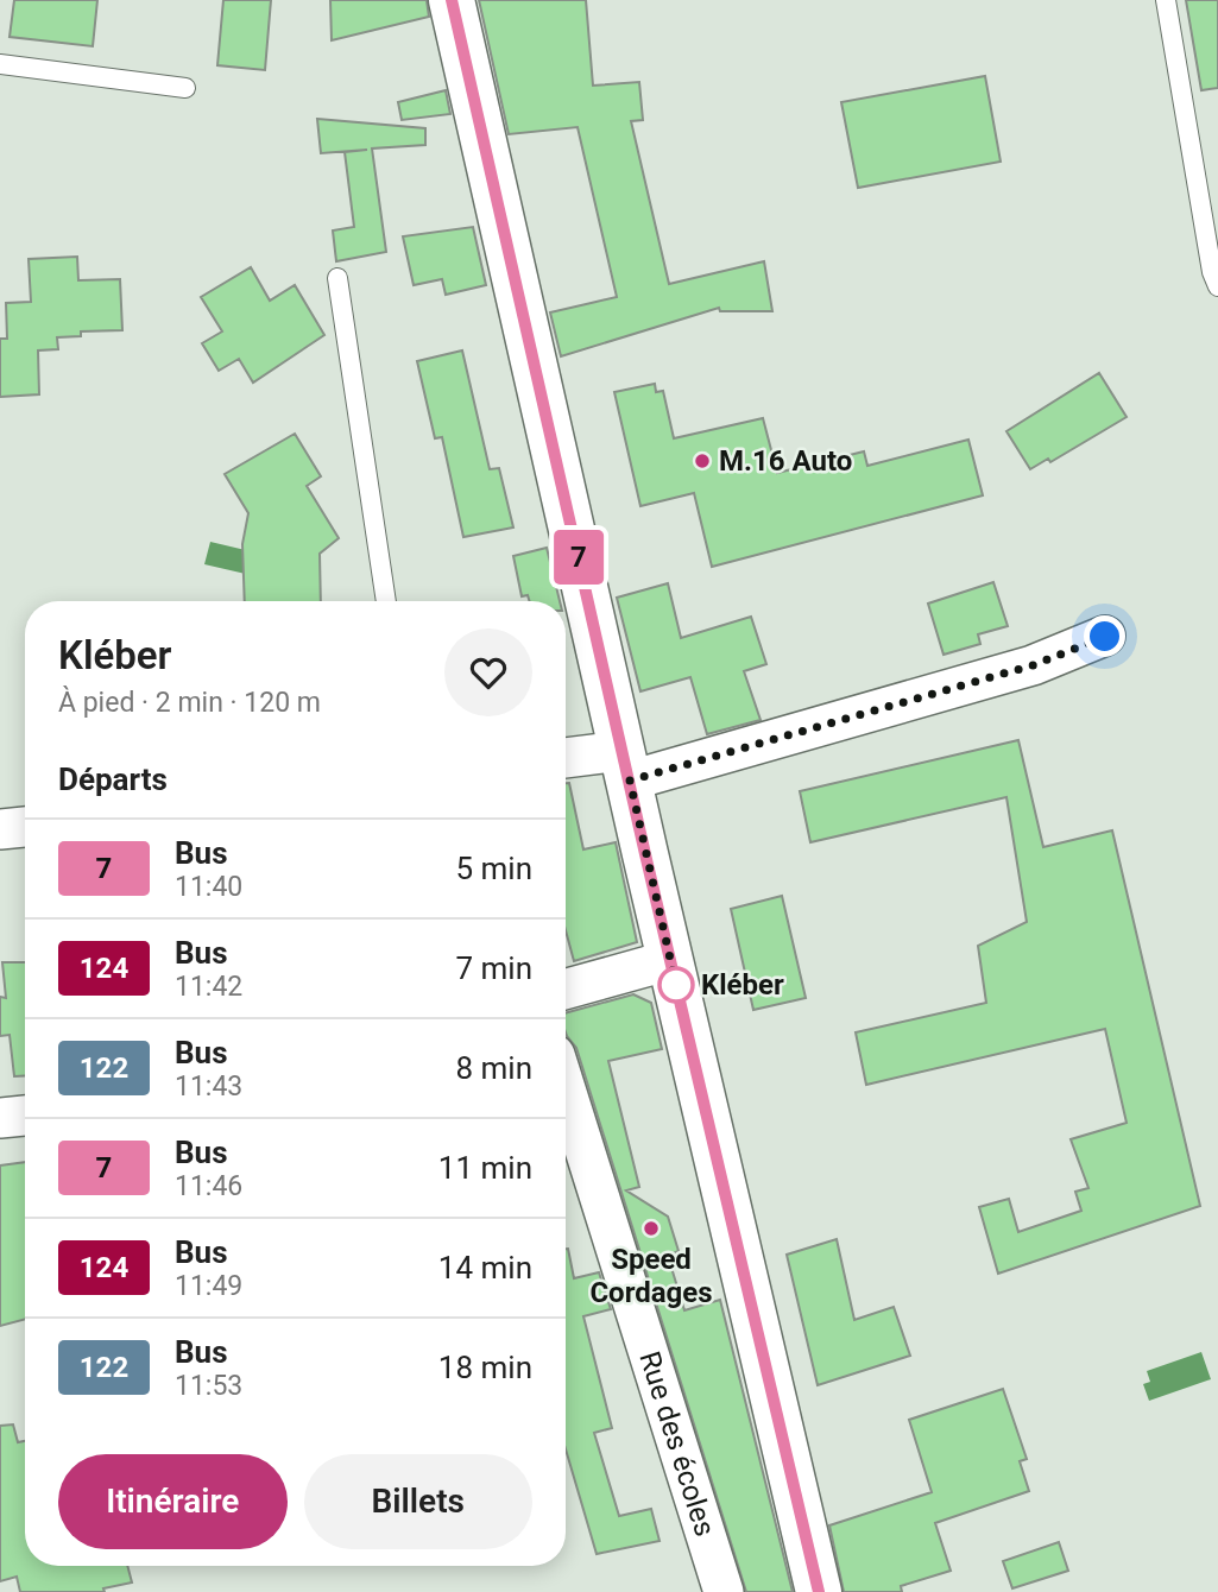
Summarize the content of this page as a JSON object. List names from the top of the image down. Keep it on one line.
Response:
{"streets":{"street":["Rue des écoles"]},"places":["M.16 Auto","Kléber","Speed Cordages"],"lines":["bus line 7"],"page":{"on_map":"7","heading":[["Kléber","À pied · 2 min · 120 m"],"Départs"],"list":[{"mark":"7","name":"Bus","note":"11:40","value":"5 min"},{"mark":"124","name":"Bus","note":"11:42","value":"7 min"},{"mark":"122","name":"Bus","note":"11:43","value":"8 min"},{"mark":"7","name":"Bus","note":"11:46","value":"11 min"},{"mark":"124","name":"Bus","note":"11:49","value":"14 min"},{"mark":"122","name":"Bus","note":"11:53","value":"18 min"}],"buttons":["Itinéraire","Billets"]}}
